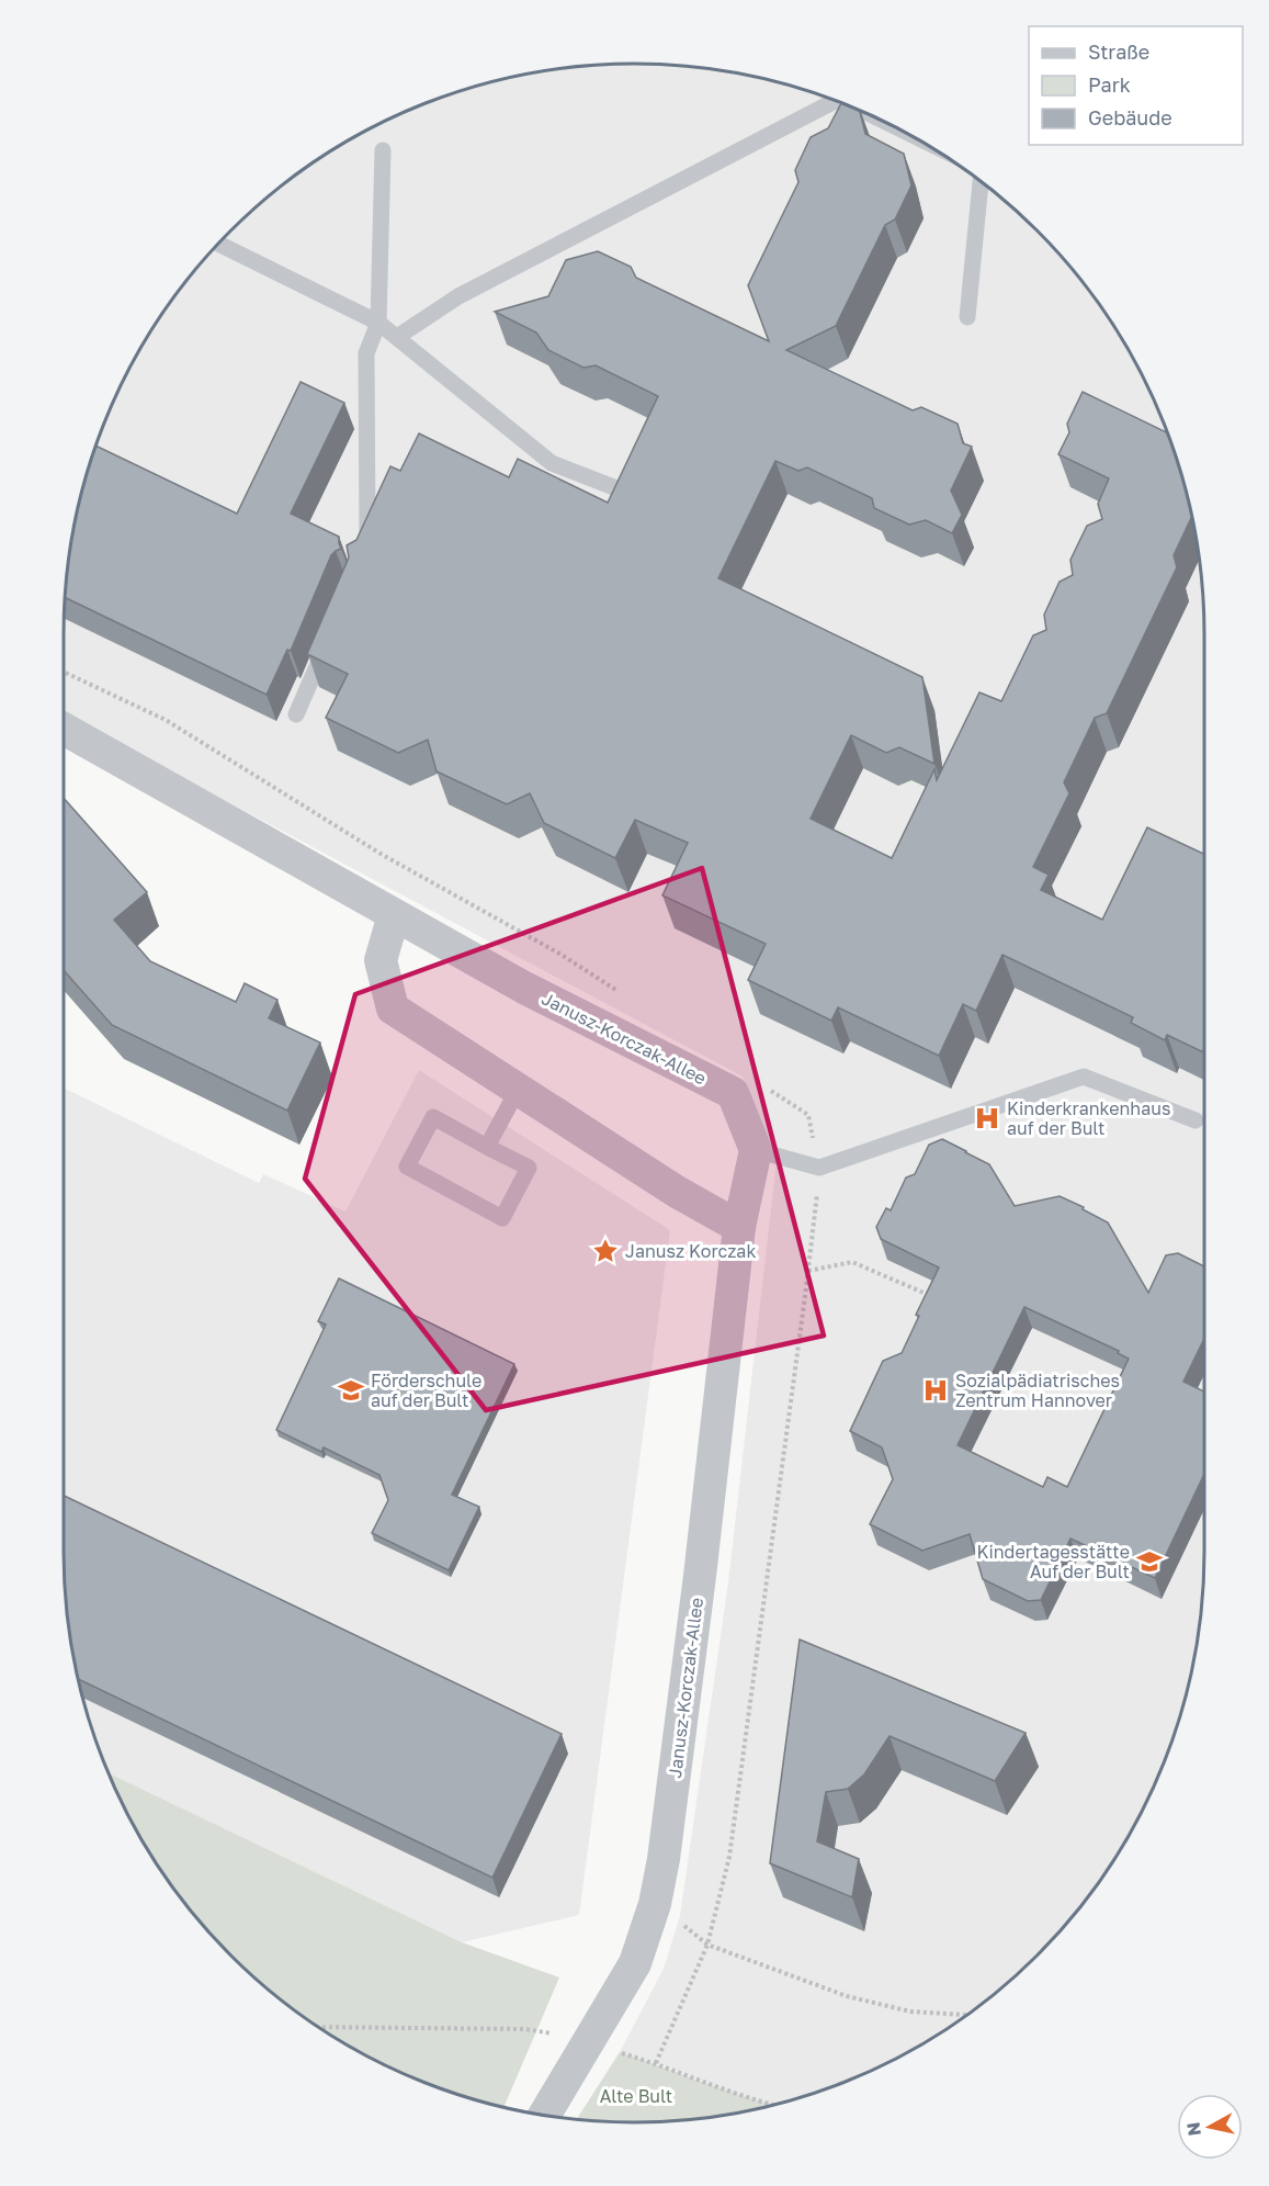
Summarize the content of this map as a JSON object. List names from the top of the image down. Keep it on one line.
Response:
{"streets":{"street":["Janusz-Korczak-Allee"]},"parks":["Alte Bult"],"places":{"hospital":["Kinderkrankenhaus auf der Bult","Sozialpädiatrisches Zentrum Hannover"],"place":["Janusz Korczak"],"school or university":["Förderschule auf der Bult","Kindertagesstätte Auf der Bult"]},"legend":["Straße","Park","Gebäude"],"north":"left"}
